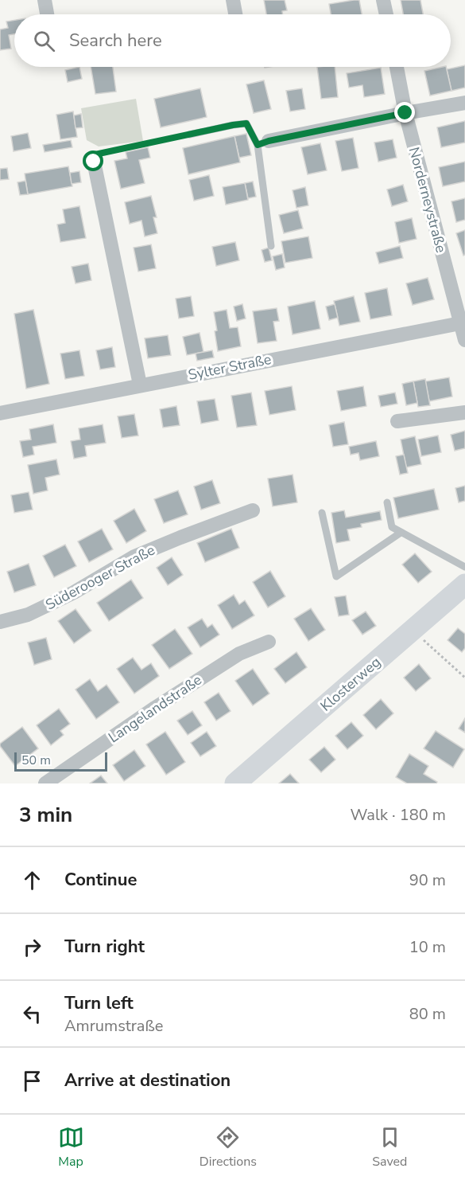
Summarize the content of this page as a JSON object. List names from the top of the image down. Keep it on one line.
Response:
{"streets":{"street":["Norderneystraße","Sylter Straße","Süderooger Straße","Klosterweg","Langelandstraße"]},"crossings":[["Norderneystraße","Sylter Straße"]],"scale_bar":"50 m","page":{"search":"Search here","scale":"50 m","heading":["3 min","Walk · 180 m"],"list":[["Continue","90 m"],["Turn right","10 m"],["Turn left","Amrumstraße","80 m"],"Arrive at destination"],"nav":["Map","Directions","Saved"]}}
